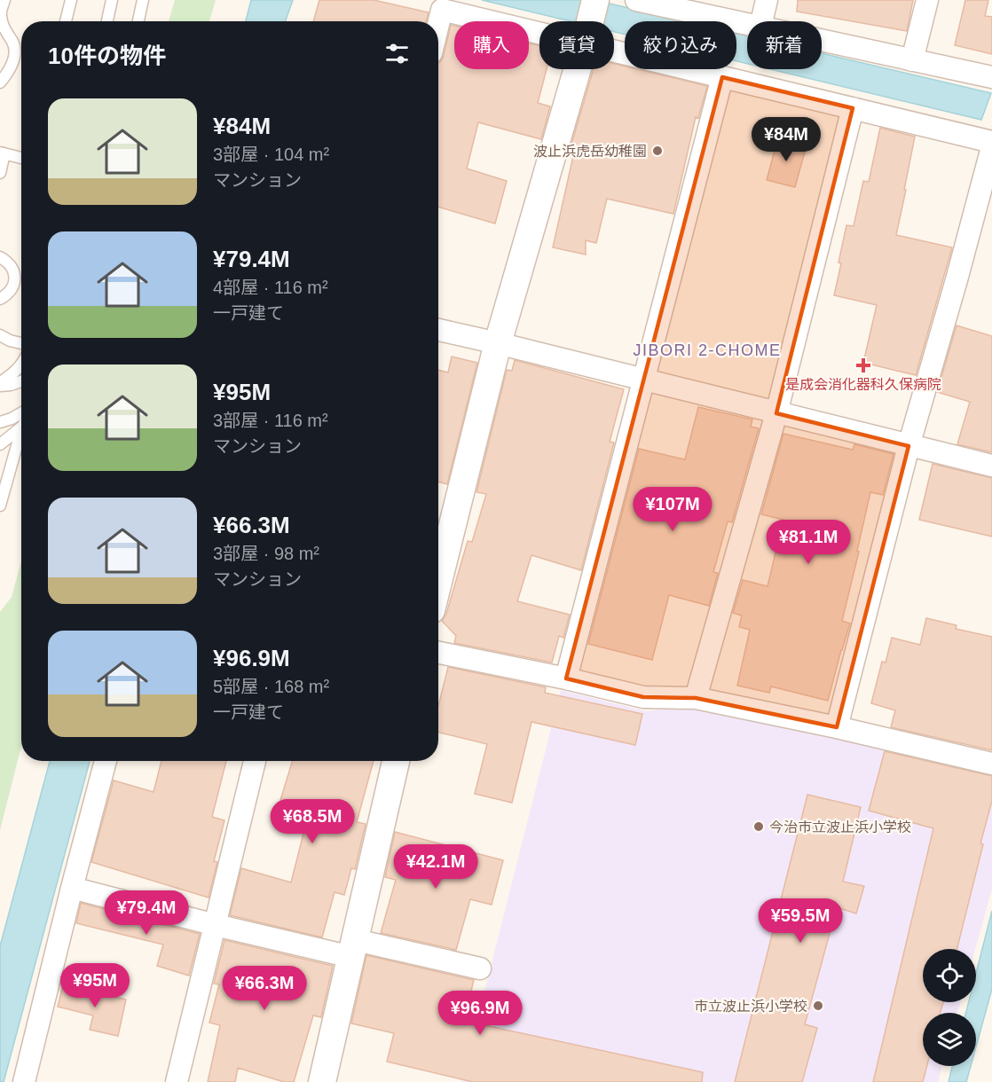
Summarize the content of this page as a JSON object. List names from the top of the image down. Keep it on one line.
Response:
{"districts":["JIBORI 2-CHOME"],"places":{"other":["波止浜虎岳幼稚園","今治市立波止浜小学校","市立波止浜小学校"],"health":["是成会消化器科久保病院"]},"page":{"chip":["購入","賃貸","絞り込み","新着"],"heading":"10件の物件","list":[{"name":"¥84M","note":"3部屋 · 104 m² · マンション"},{"name":"¥79.4M","note":"4部屋 · 116 m² · 一戸建て"},{"name":"¥95M","note":"3部屋 · 116 m² · マンション"},{"name":"¥66.3M","note":"3部屋 · 98 m² · マンション"},{"name":"¥96.9M","note":"5部屋 · 168 m² · 一戸建て"}],"price":["¥84M","¥107M","¥81.1M","¥68.5M","¥42.1M","¥79.4M","¥59.5M","¥95M","¥66.3M","¥96.9M"]}}
